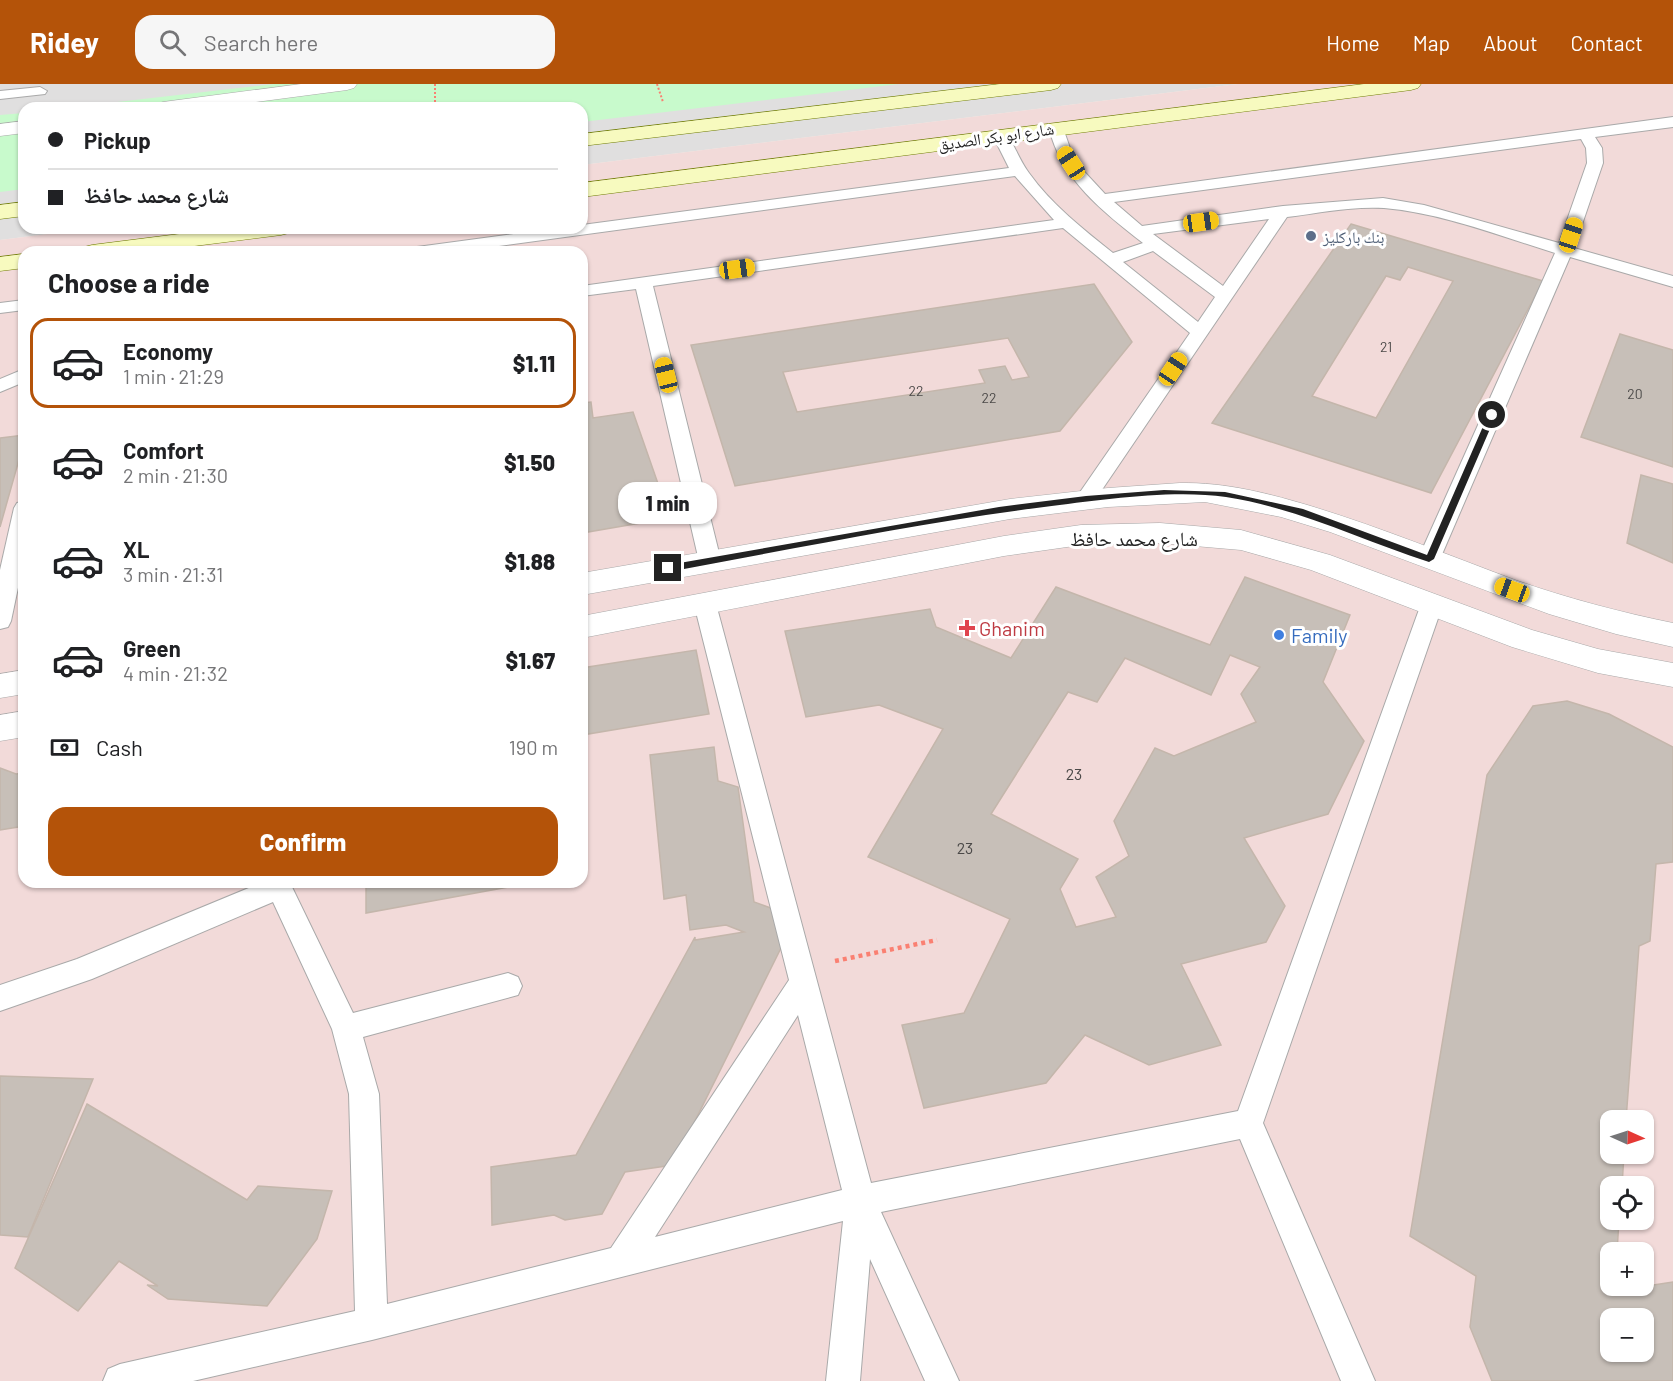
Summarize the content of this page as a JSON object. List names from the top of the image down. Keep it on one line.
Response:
{"streets":{"main road":["شارع ابو بكر الصديق"],"street":["شارع محمد حافظ"]},"places":{"other":["بنك باركليز","Family"],"health":["Ghanim"]},"house_numbers":["21","22","20","22","23","23"],"north":"right","page":{"header":"Ridey","search":"Search here","nav":["Home","Map","About","Contact"],"banner":["Pickup","شارع محمد حافظ"],"heading":"Choose a ride","list":[{"name":"Economy","note":"1 min · 21:29","value":"$1.11"},{"name":"Comfort","note":"2 min · 21:30","value":"$1.50"},{"name":"XL","note":"3 min · 21:31","value":"$1.88"},{"name":"Green","note":"4 min · 21:32","value":"$1.67"}],"bubble":"1 min","pay":["Cash","190 m"],"buttons":"Confirm","map_buttons":["+","−"]}}
